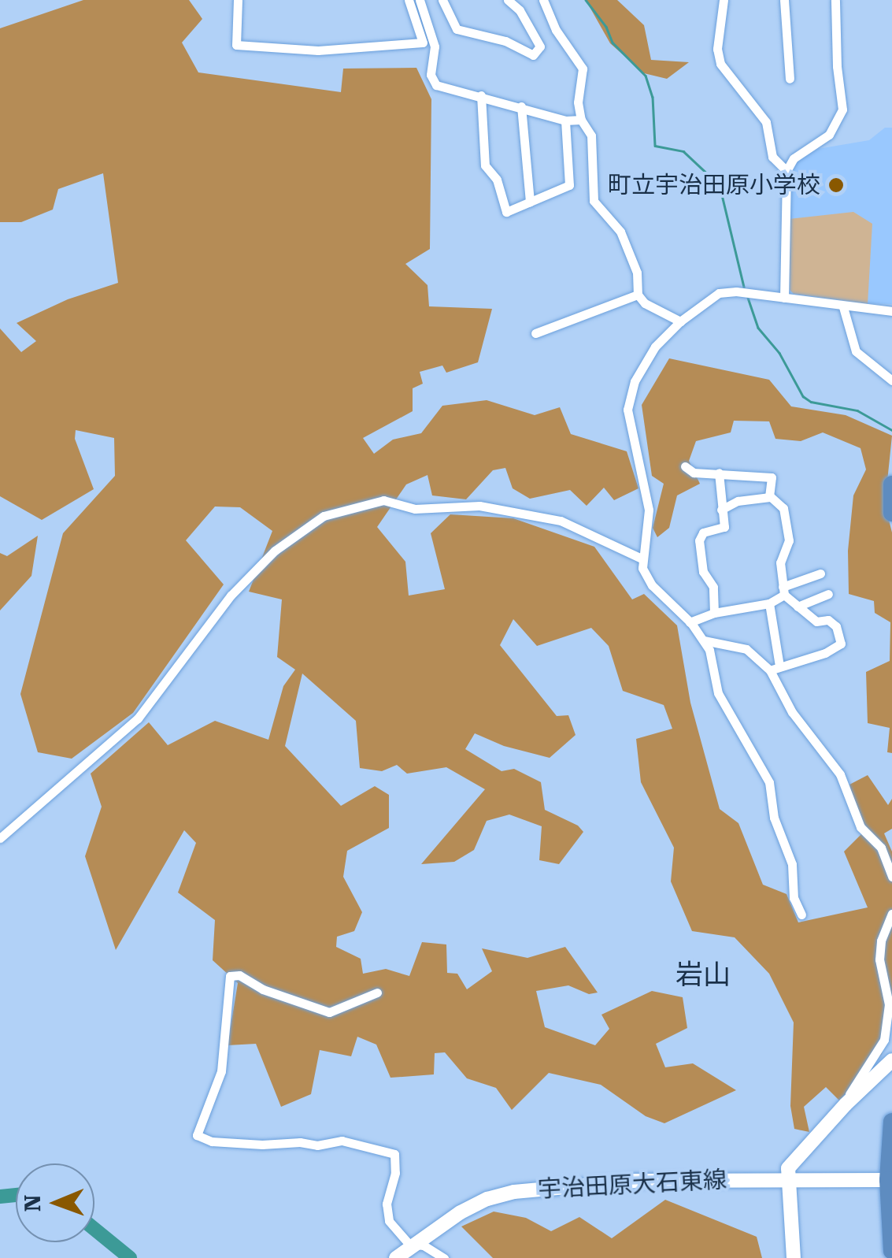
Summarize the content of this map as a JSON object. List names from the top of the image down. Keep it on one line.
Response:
{"streets":{"main road":["宇治田原大石東線"]},"districts":["岩山"],"places":["町立宇治田原小学校"],"north":"left"}
